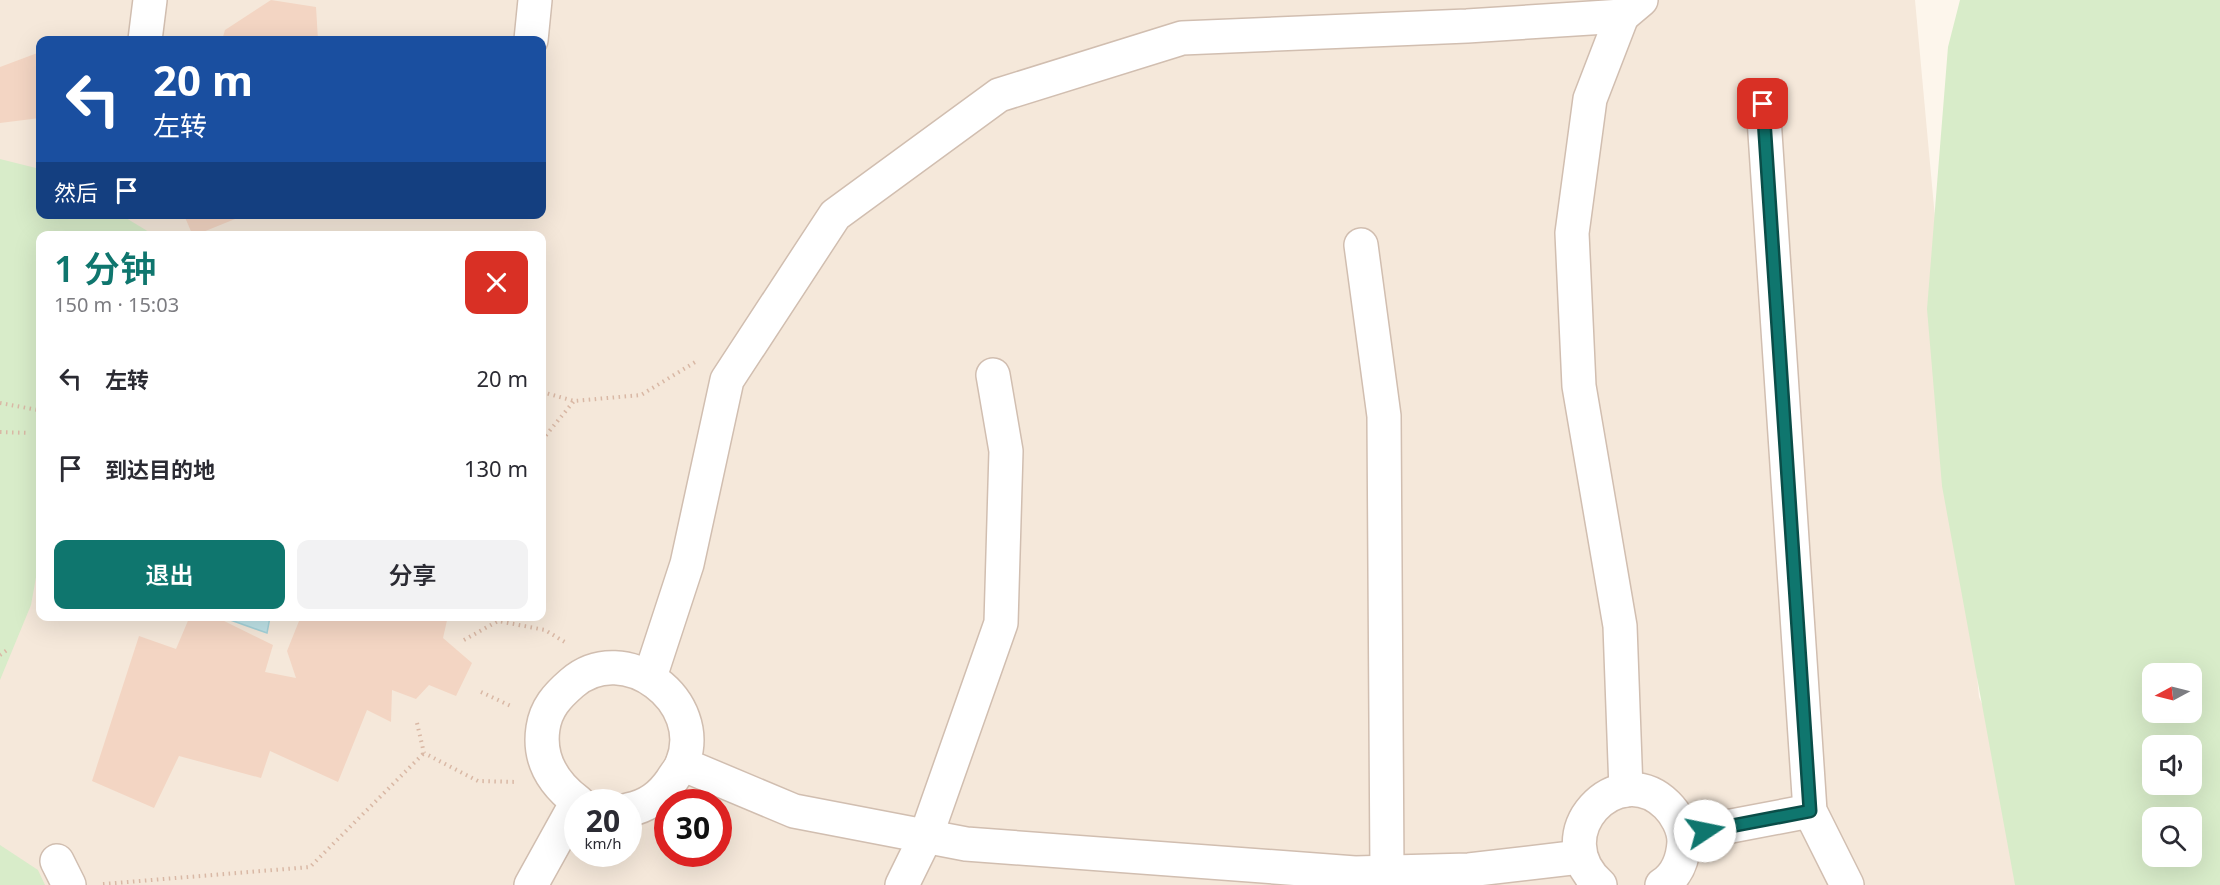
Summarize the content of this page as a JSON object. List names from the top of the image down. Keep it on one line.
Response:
{"north":"left","page":{"turn":["20 m","左转"],"then":"然后","heading":["1 分钟","150 m · 15:03"],"list":[{"name":"左转","value":"20 m"},{"name":"到达目的地","value":"130 m"}],"buttons":["退出","分享"],"speed":"20 km/h","limit":"30"}}
